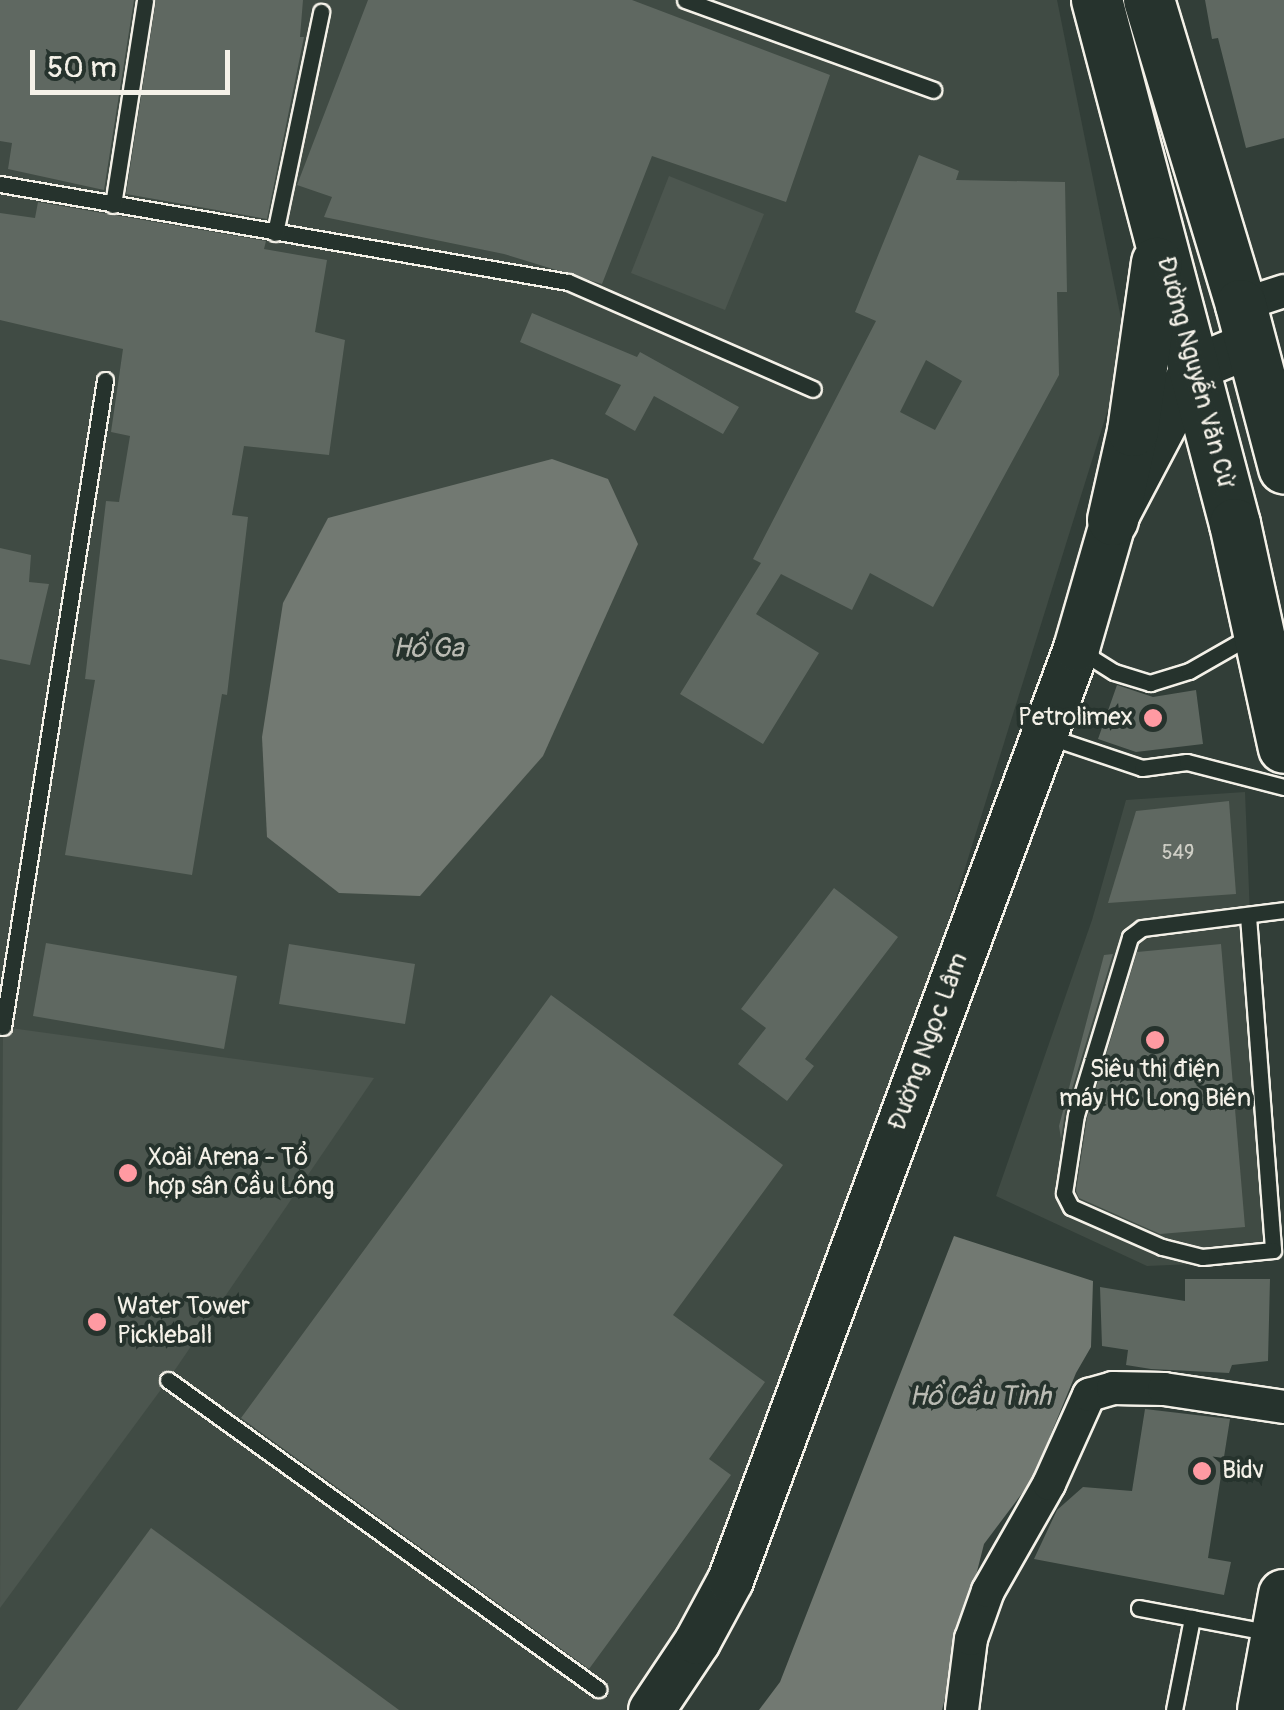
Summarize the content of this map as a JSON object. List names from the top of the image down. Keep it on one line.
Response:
{"streets":{"main road":["Đường Nguyễn Văn Cừ","Đường Ngọc Lâm"]},"crossings":[["Đường Nguyễn Văn Cừ","Đường Ngọc Lâm"]],"water":["Hồ Ga","Hồ Cầu Tình"],"places":["Petrolimex","Siêu thị điện máy HC Long Biên","Xoài Arena - Tổ hợp sân Cầu Lông","Water Tower Pickleball","Bidv"],"house_numbers":["549"],"scale_bar":"50 m"}
